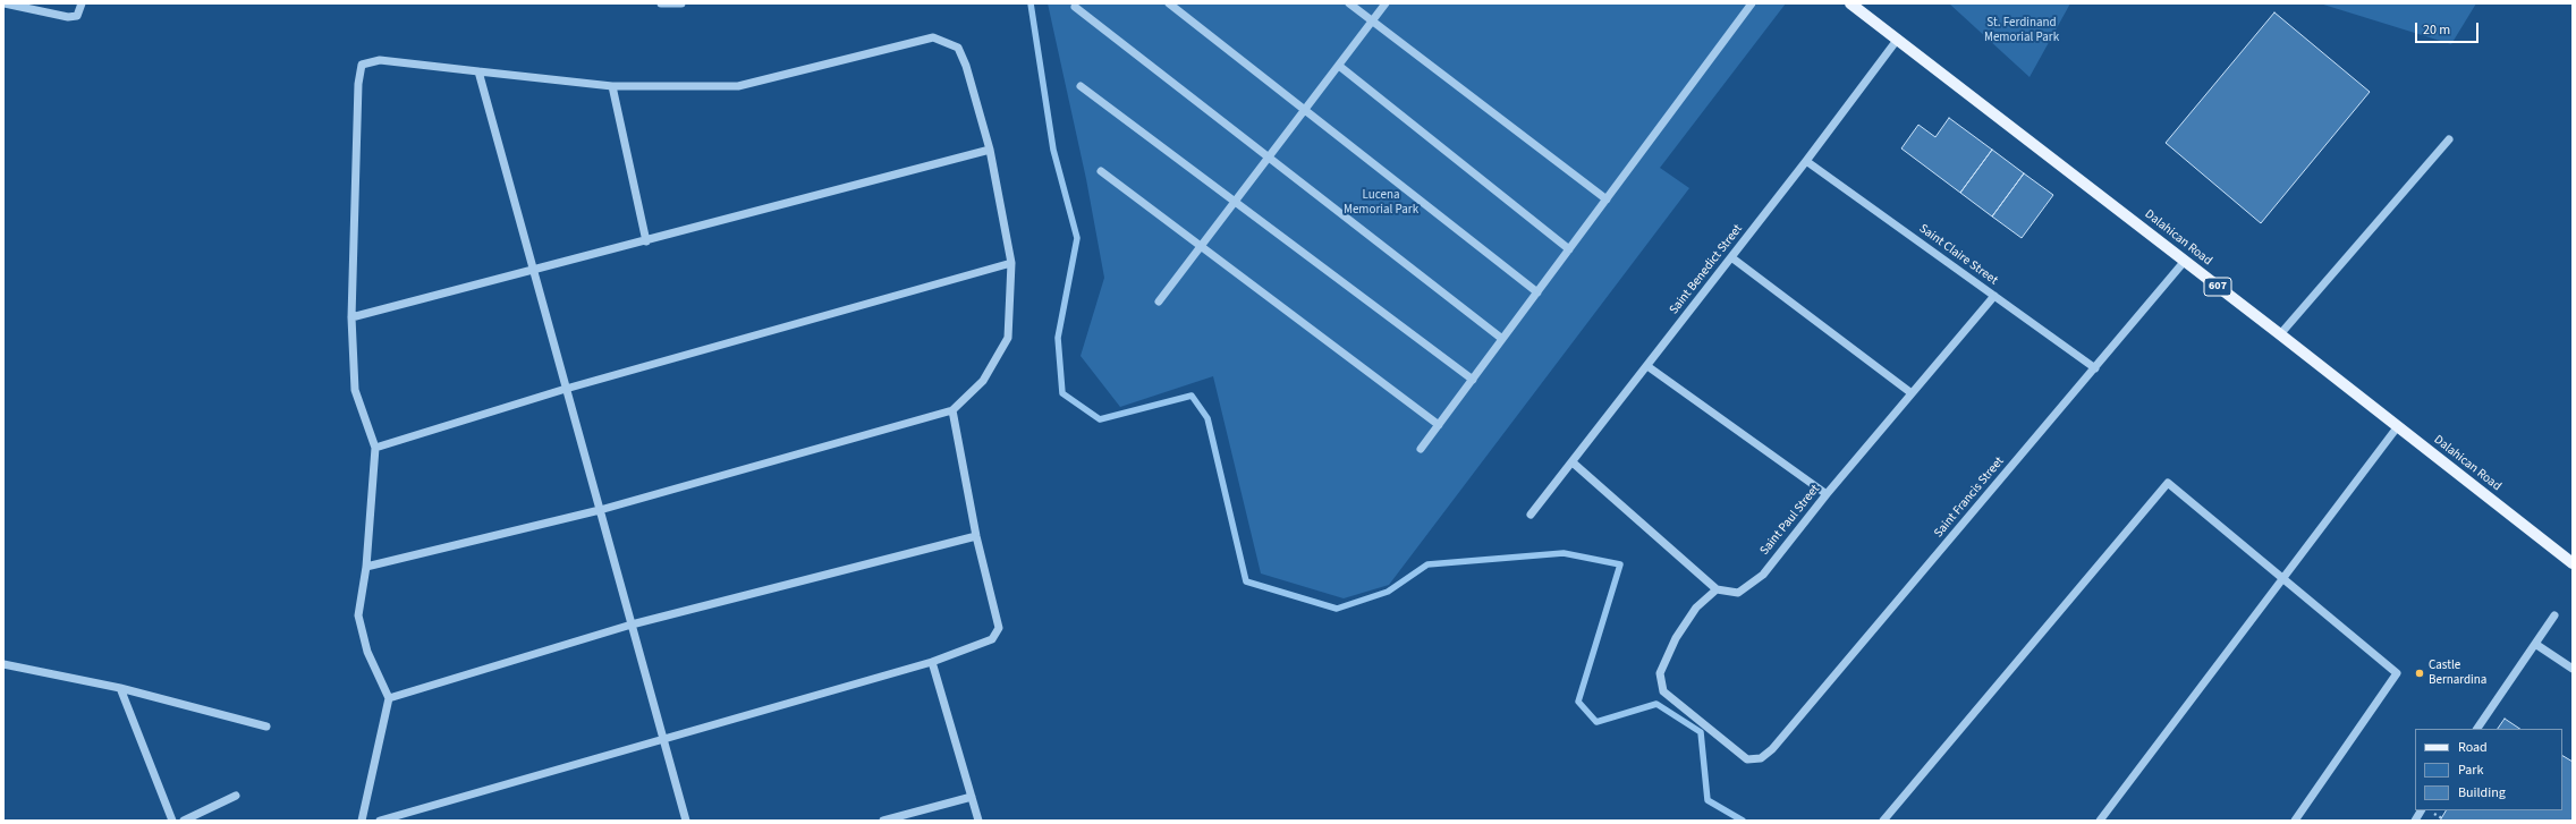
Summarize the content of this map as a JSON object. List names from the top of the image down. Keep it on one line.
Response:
{"streets":{"main road":["Dalahican Road","607"],"street":["Saint Claire Street","Saint Benedict Street","Saint Francis Street","Saint Paul Street"]},"crossings":[["Dalahican Road","Saint Benedict Street"],["Dalahican Road","Saint Francis Street"],["Saint Claire Street","Saint Benedict Street"],["Saint Claire Street","Saint Francis Street"],["Saint Claire Street","Saint Paul Street"],["Saint Francis Street","Saint Paul Street"]],"parks":["St. Ferdinand Memorial Park","Lucena Memorial Park"],"places":["Castle Bernardina"],"legend":["Road","Park","Building"],"scale_bar":"20 m"}
